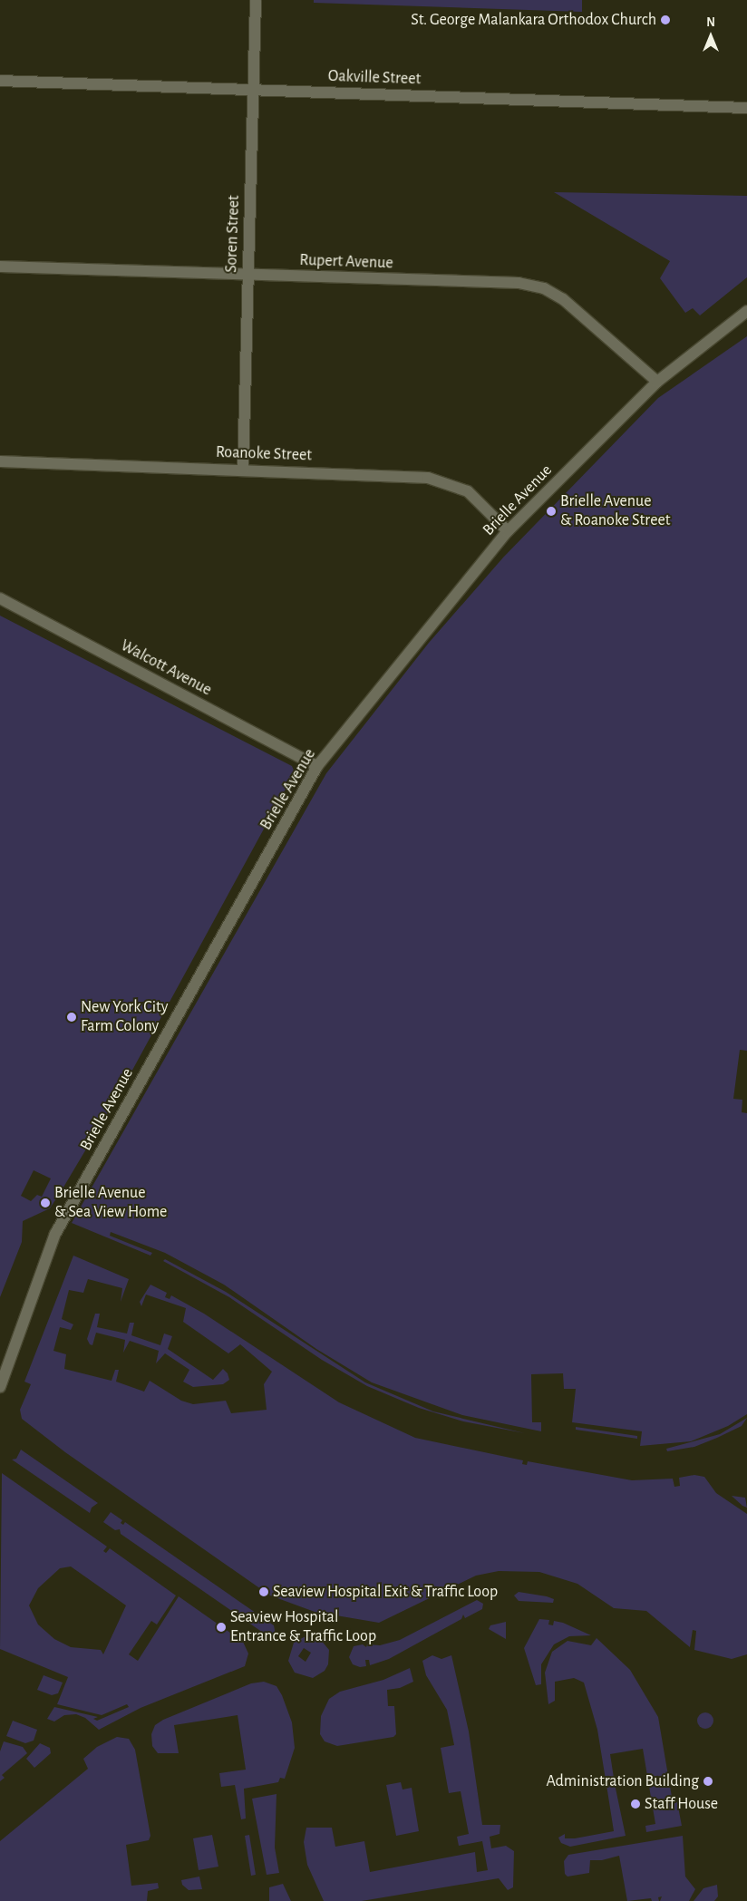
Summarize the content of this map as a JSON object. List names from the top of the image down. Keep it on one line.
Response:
{"streets":{"street":["Oakville Street","Soren Street","Rupert Avenue","Roanoke Street","Brielle Avenue","Walcott Avenue"]},"crossings":[["Oakville Street","Soren Street"],["Soren Street","Rupert Avenue"],["Soren Street","Roanoke Street"],["Rupert Avenue","Brielle Avenue"],["Roanoke Street","Brielle Avenue"],["Brielle Avenue","Walcott Avenue"]],"places":["St. George Malankara Orthodox Church","Brielle Avenue & Roanoke Street","New York City Farm Colony","Brielle Avenue & Sea View Home","Seaview Hospital Exit & Traffic Loop","Seaview Hospital Entrance & Traffic Loop","Administration Building","Staff House"],"north":"top"}
